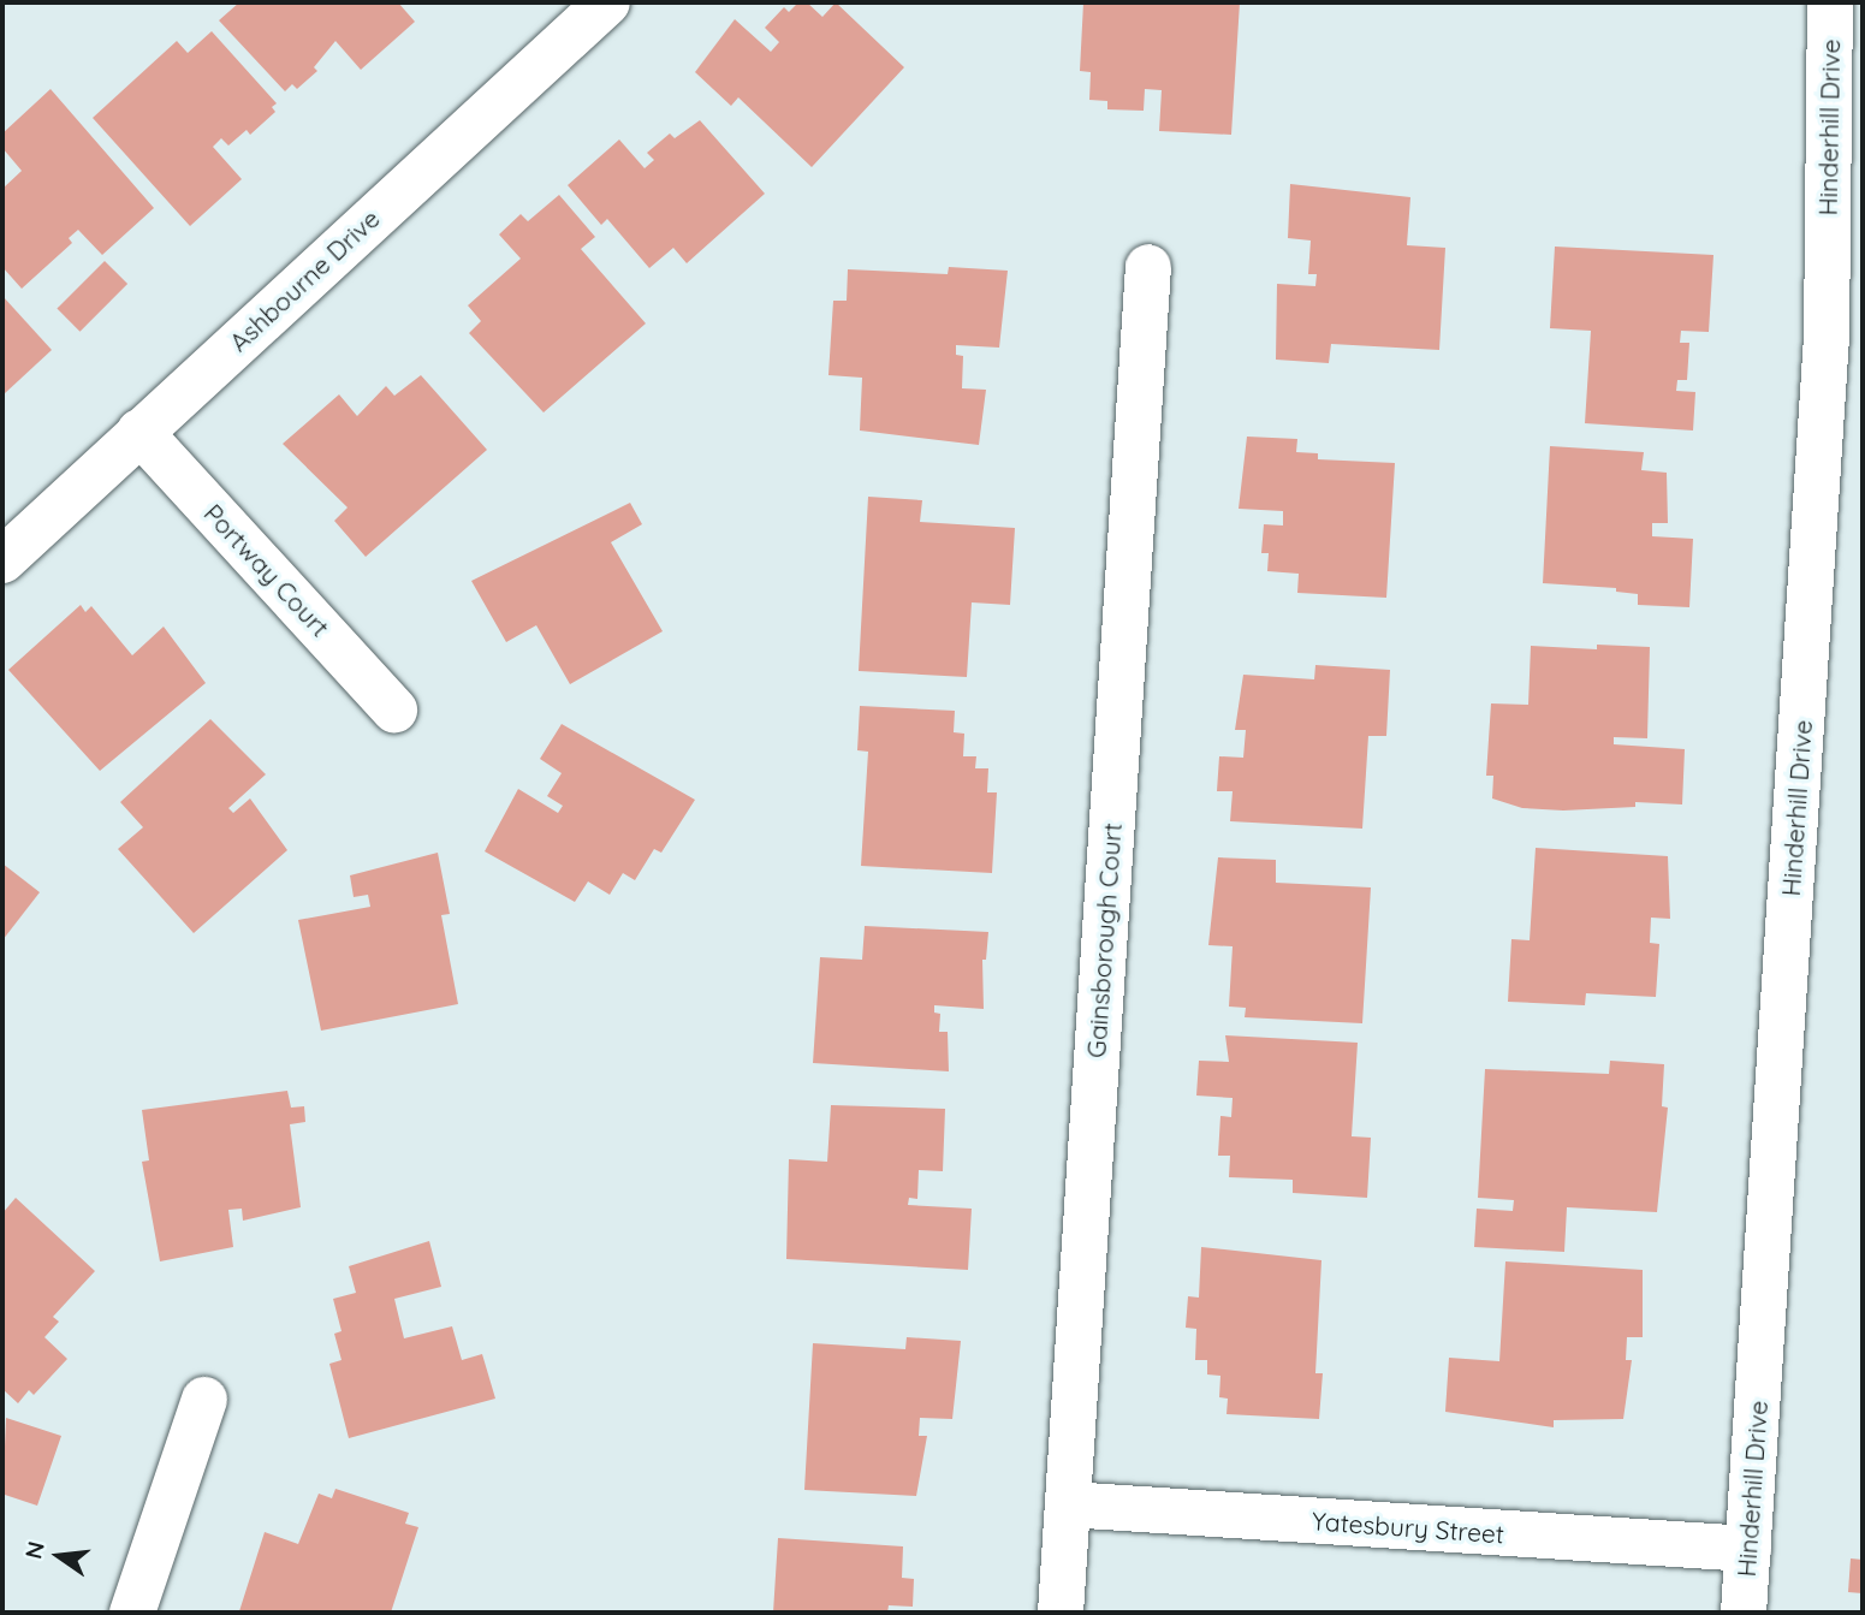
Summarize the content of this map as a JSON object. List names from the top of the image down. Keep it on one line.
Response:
{"streets":{"street":["Hinderhill Drive","Ashbourne Drive","Portway Court","Gainsborough Court","Yatesbury Street"]},"crossings":[["Hinderhill Drive","Yatesbury Street"],["Ashbourne Drive","Portway Court"],["Gainsborough Court","Yatesbury Street"]],"north":"left"}
